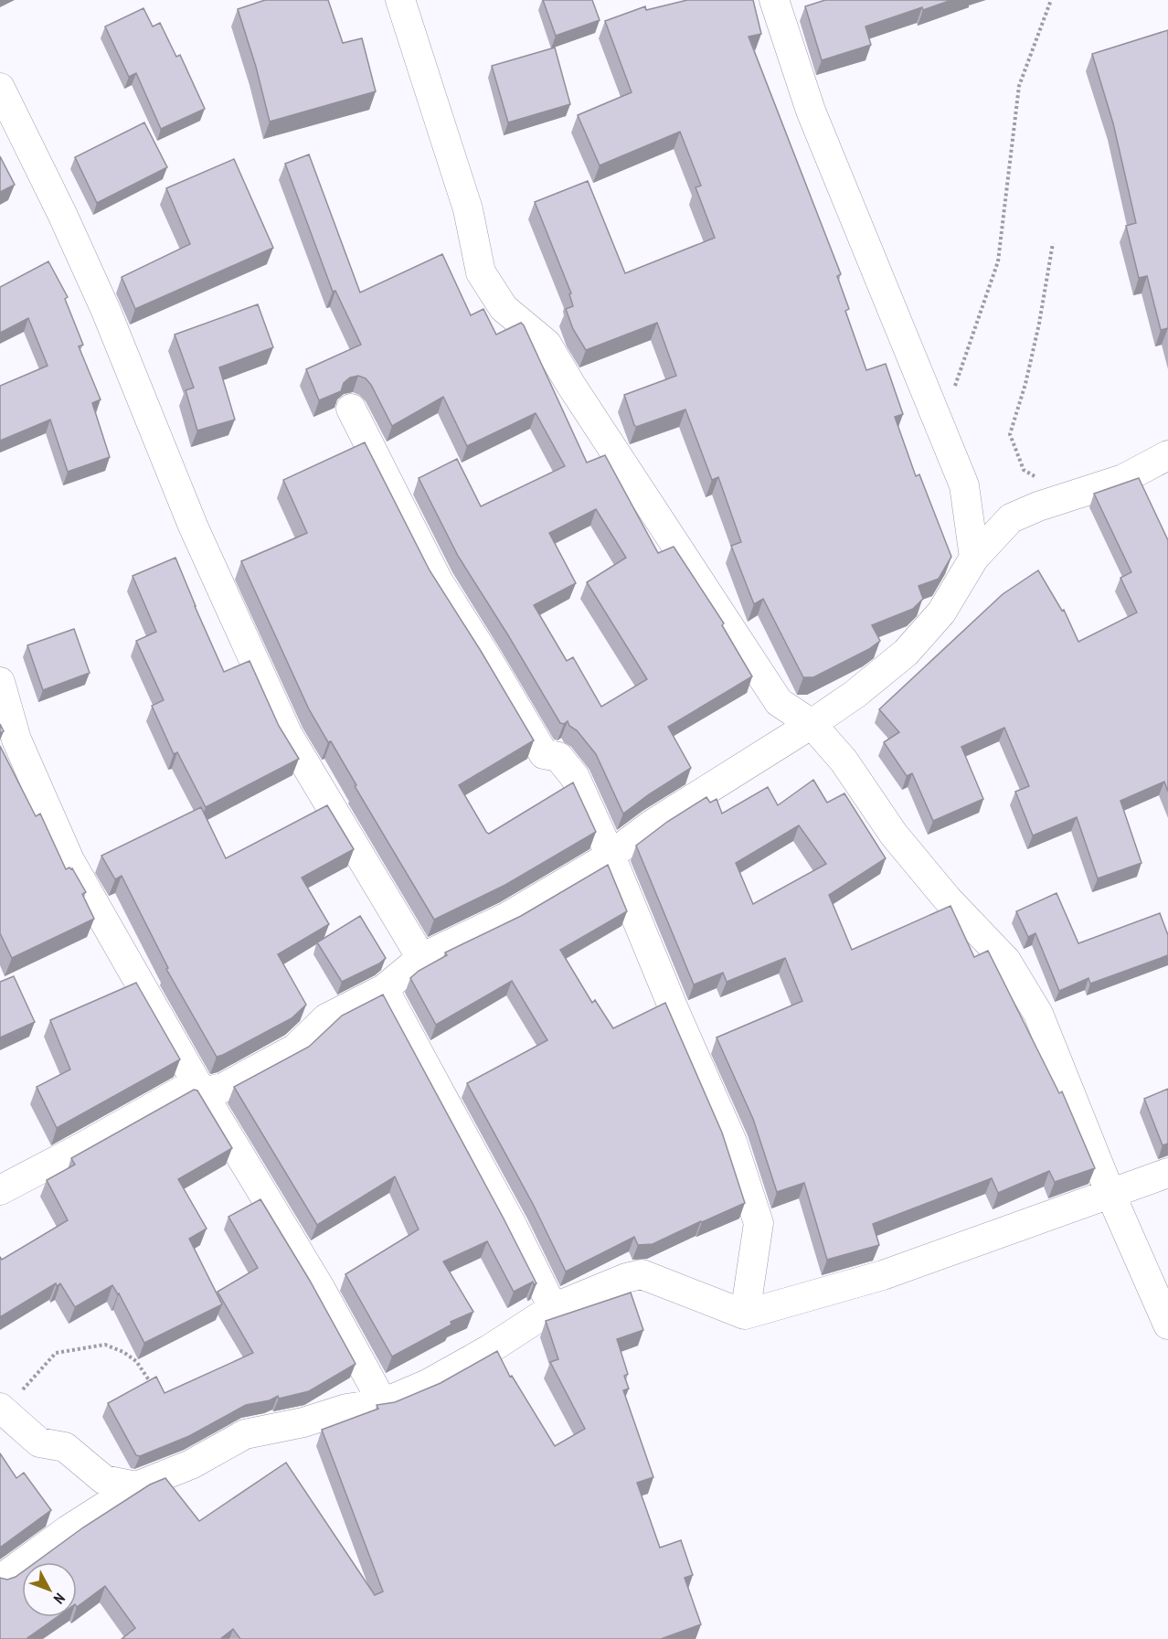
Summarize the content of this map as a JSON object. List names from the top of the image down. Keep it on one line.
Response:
{"north":"bottom right"}
